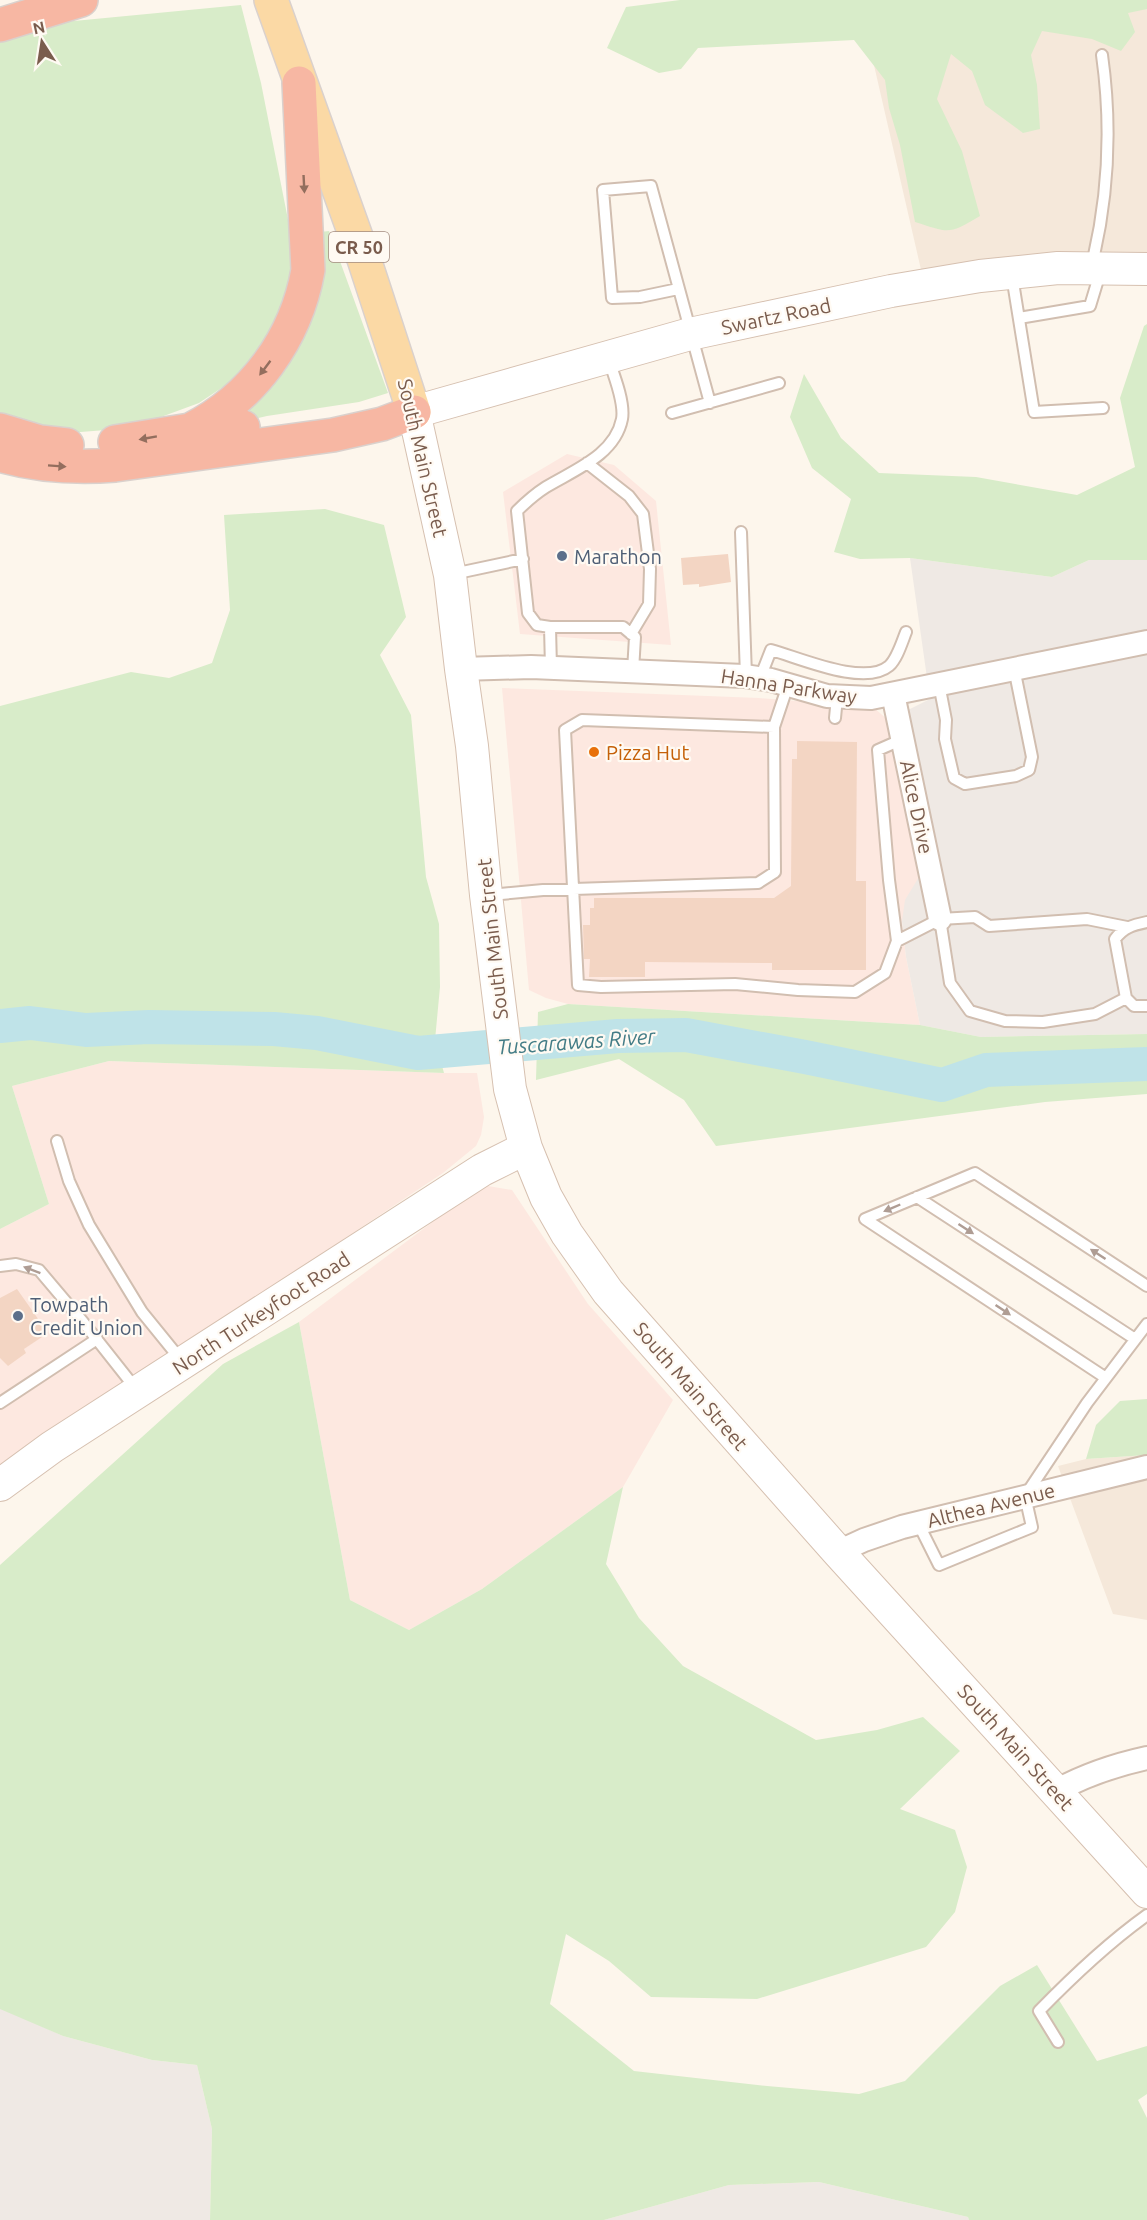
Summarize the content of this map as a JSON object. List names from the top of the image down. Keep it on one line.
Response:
{"streets":{"main road":["CR 50","Swartz Road","South Main Street","North Turkeyfoot Road"],"street":["Hanna Parkway","Alice Drive","Althea Avenue"]},"crossings":[["Swartz Road","South Main Street"],["South Main Street","Hanna Parkway"],["South Main Street","North Turkeyfoot Road"],["South Main Street","Althea Avenue"],["Hanna Parkway","Alice Drive"]],"water":["Tuscarawas River"],"places":["Marathon","Pizza Hut","Towpath Credit Union"],"north":"top"}
